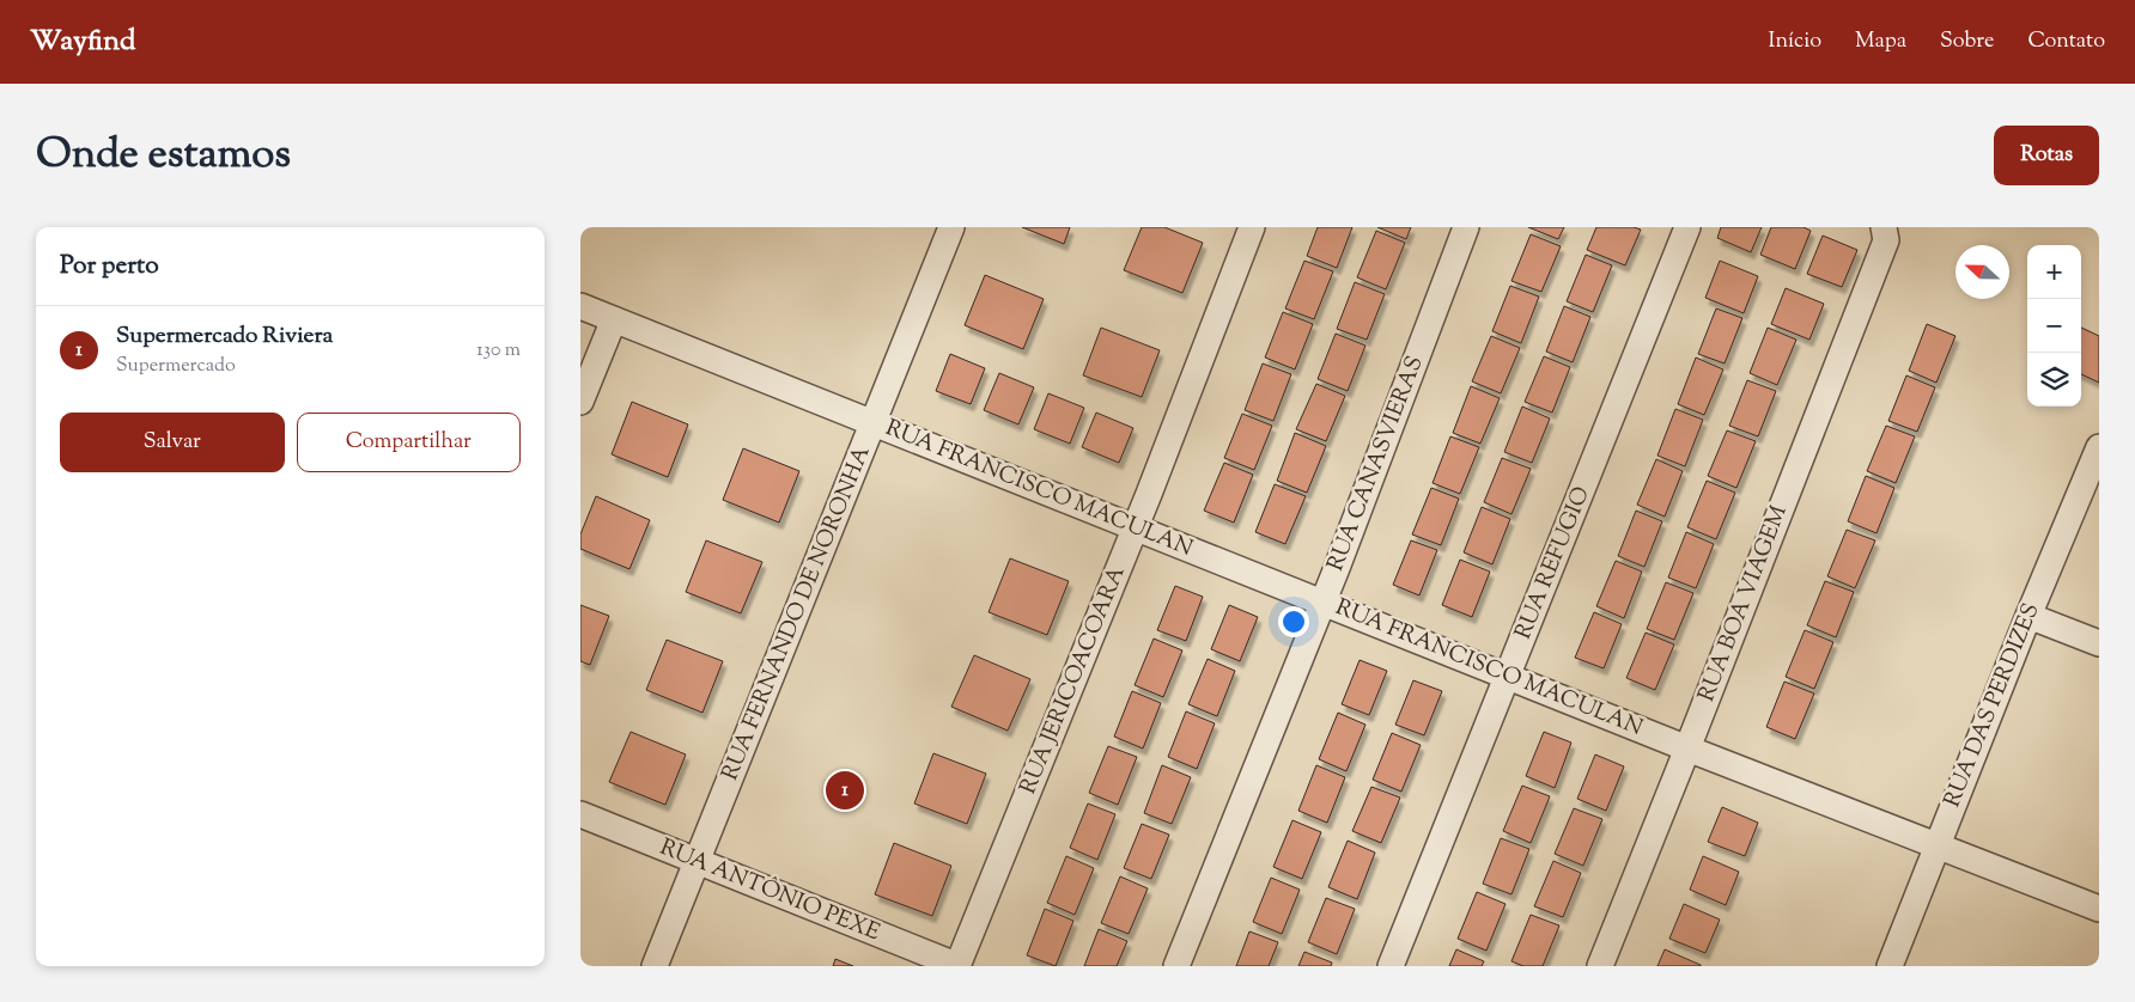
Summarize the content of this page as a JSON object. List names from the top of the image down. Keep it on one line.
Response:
{"streets":{"street":["RUA CANASVIERAS","RUA FRANCISCO MACULAN","RUA REFUGIO","RUA BOA VIAGEM","RUA FERNANDO DE NORONHA","RUA JERICOACOARA","RUA DAS PERDIZES","RUA ANTÔNIO PEXE"]},"crossings":[["RUA CANASVIERAS","RUA FRANCISCO MACULAN"],["RUA FRANCISCO MACULAN","RUA REFUGIO"],["RUA FRANCISCO MACULAN","RUA BOA VIAGEM"],["RUA FRANCISCO MACULAN","RUA FERNANDO DE NORONHA"],["RUA FRANCISCO MACULAN","RUA JERICOACOARA"],["RUA FRANCISCO MACULAN","RUA DAS PERDIZES"],["RUA FERNANDO DE NORONHA","RUA ANTÔNIO PEXE"],["RUA JERICOACOARA","RUA ANTÔNIO PEXE"]],"north":"left","page":{"header":"Wayfind","nav":["Início","Mapa","Sobre","Contato"],"title":"Onde estamos","buttons":["Rotas",["Salvar","Compartilhar"]],"heading":"Por perto","map_buttons":["+","−"],"list":[{"mark":"1","name":"Supermercado Riviera","note":"Supermercado","value":"130 m"}],"pins":"1"}}
